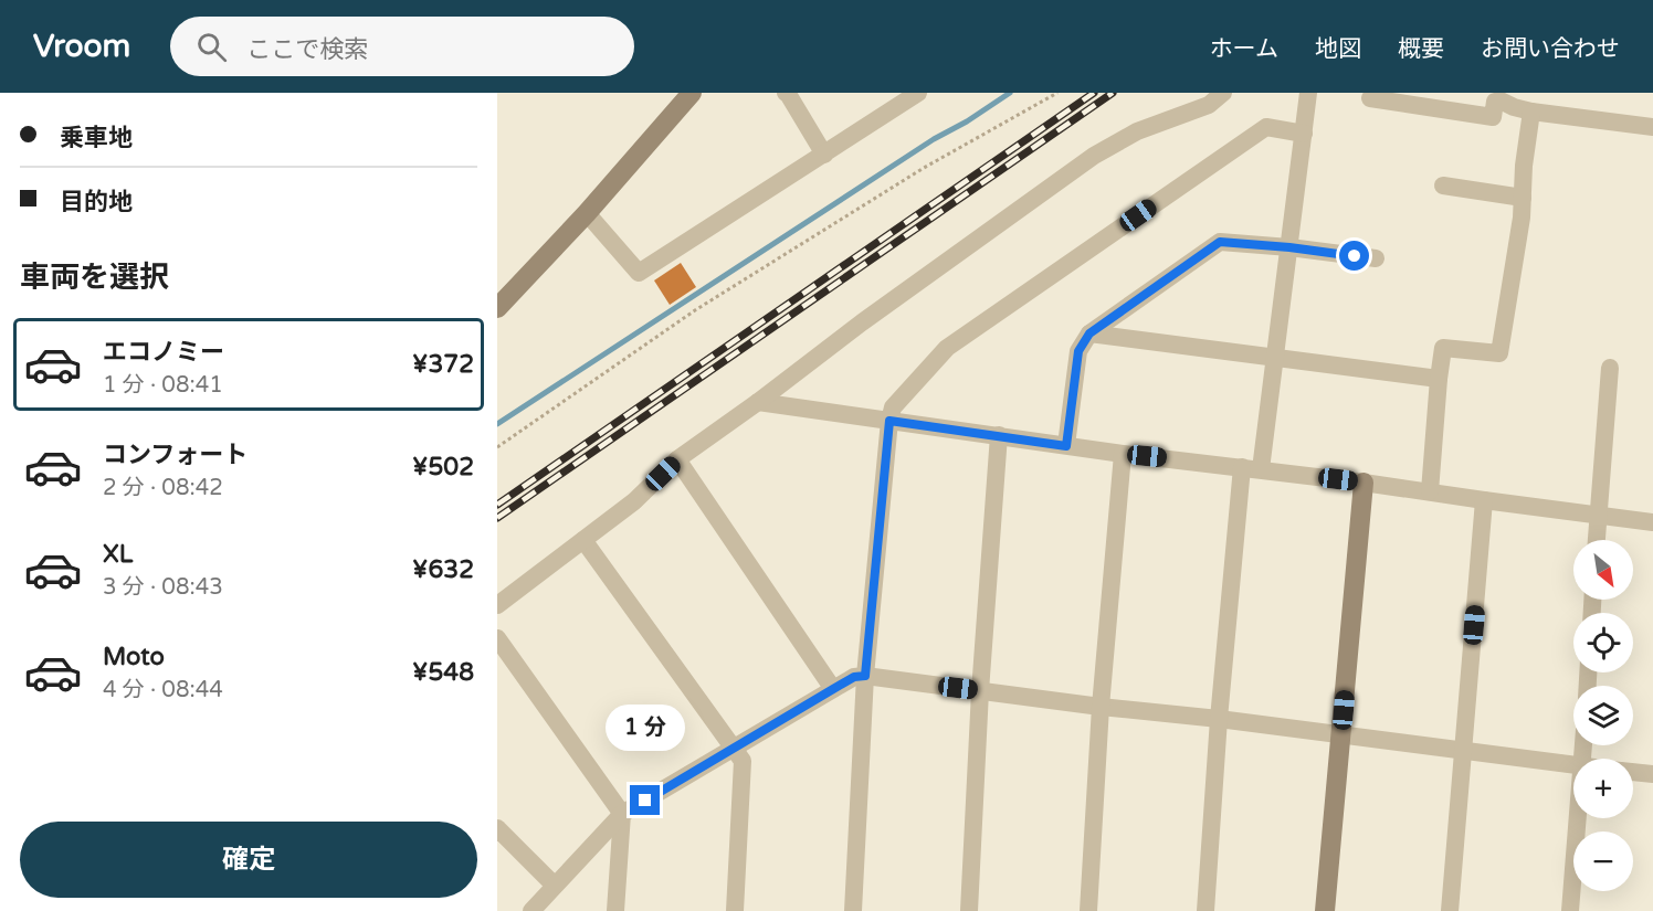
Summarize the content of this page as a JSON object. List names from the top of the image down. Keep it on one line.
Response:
{"north":"bottom right","page":{"header":"Vroom","search":"ここで検索","nav":["ホーム","地図","概要","お問い合わせ"],"banner":["乗車地","目的地"],"heading":"車両を選択","list":[{"name":"エコノミー","note":"1 分 · 08:41","value":"¥372"},{"name":"コンフォート","note":"2 分 · 08:42","value":"¥502"},{"name":"XL","note":"3 分 · 08:43","value":"¥632"},{"name":"Moto","note":"4 分 · 08:44","value":"¥548"}],"map_buttons":["+","−"],"bubble":"1 分","buttons":"確定"}}
